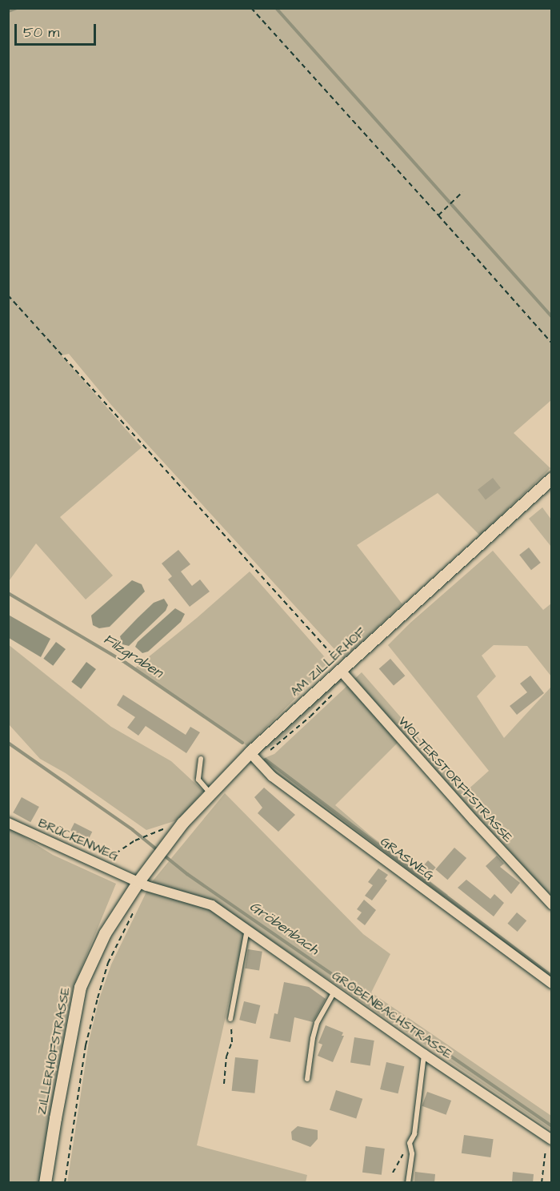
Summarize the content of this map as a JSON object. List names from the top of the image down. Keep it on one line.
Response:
{"streets":{"street":["AM ZILLERHOF","WOLTERSTORFFSTRASSE","BRÜCKENWEG","GRASWEG","GRÖBENBACHSTRASSE","ZILLERHOFSTRASSE"]},"crossings":[["AM ZILLERHOF","WOLTERSTORFFSTRASSE"],["AM ZILLERHOF","BRÜCKENWEG"],["AM ZILLERHOF","GRASWEG"],["AM ZILLERHOF","GRÖBENBACHSTRASSE"],["AM ZILLERHOF","ZILLERHOFSTRASSE"],["BRÜCKENWEG","GRÖBENBACHSTRASSE"],["BRÜCKENWEG","ZILLERHOFSTRASSE"],["GRÖBENBACHSTRASSE","ZILLERHOFSTRASSE"]],"water":["Filzgraben","Gröbenbach"],"scale_bar":"50 m"}
